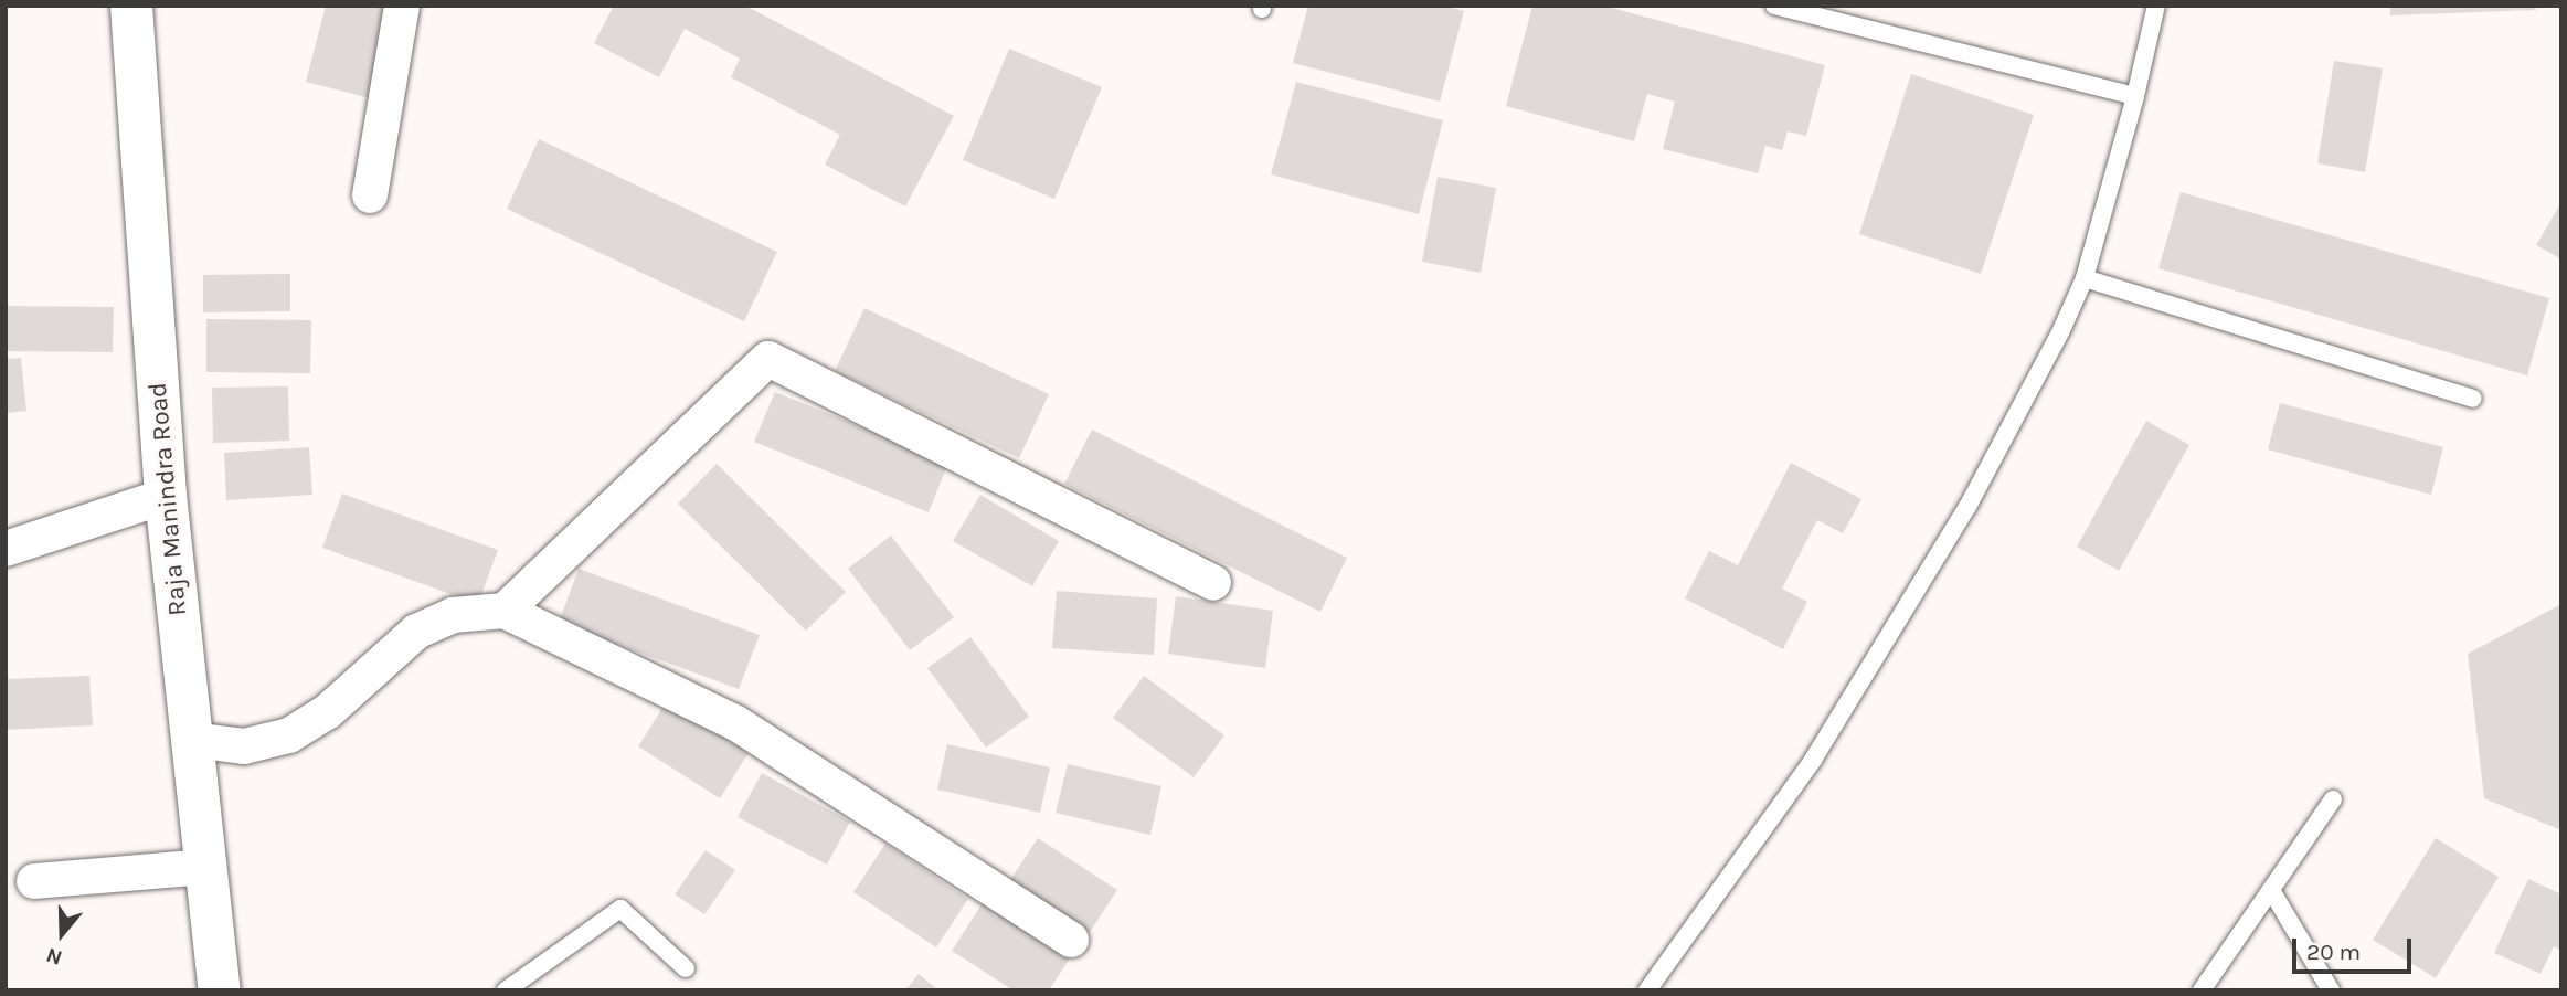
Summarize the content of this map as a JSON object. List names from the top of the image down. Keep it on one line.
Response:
{"streets":{"street":["Raja Manindra Road"]},"scale_bar":"20 m","north":"bottom"}
